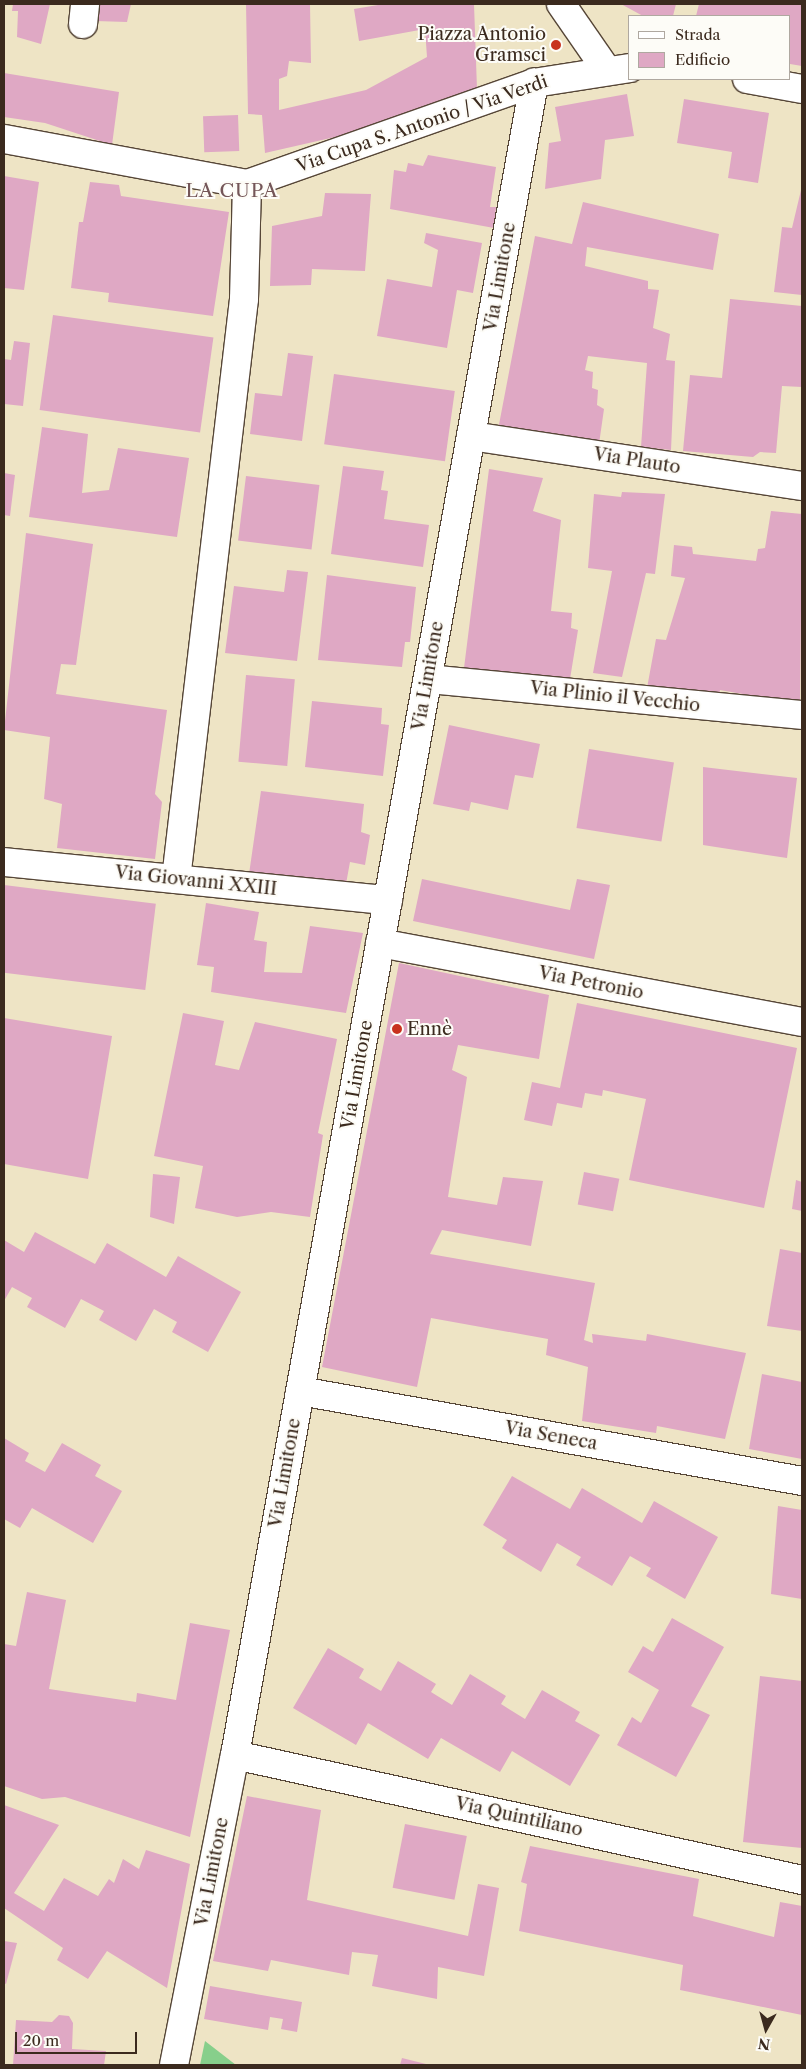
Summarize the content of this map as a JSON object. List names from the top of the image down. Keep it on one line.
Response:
{"streets":{"street":["Via Cupa S. Antonio / Via Verdi","Via Limitone","Via Plauto","Via Plinio il Vecchio","Via Giovanni XXIII","Via Petronio","Via Seneca","Via Quintiliano"]},"crossings":[["Via Cupa S. Antonio / Via Verdi","Via Limitone"],["Via Limitone","Via Plauto"],["Via Limitone","Via Plinio il Vecchio"],["Via Limitone","Via Giovanni XXIII"],["Via Limitone","Via Petronio"],["Via Limitone","Via Seneca"],["Via Limitone","Via Quintiliano"]],"districts":["LA CUPA"],"places":["Piazza Antonio Gramsci","Ennè"],"legend":["Strada","Edificio"],"scale_bar":"20 m","north":"bottom"}
